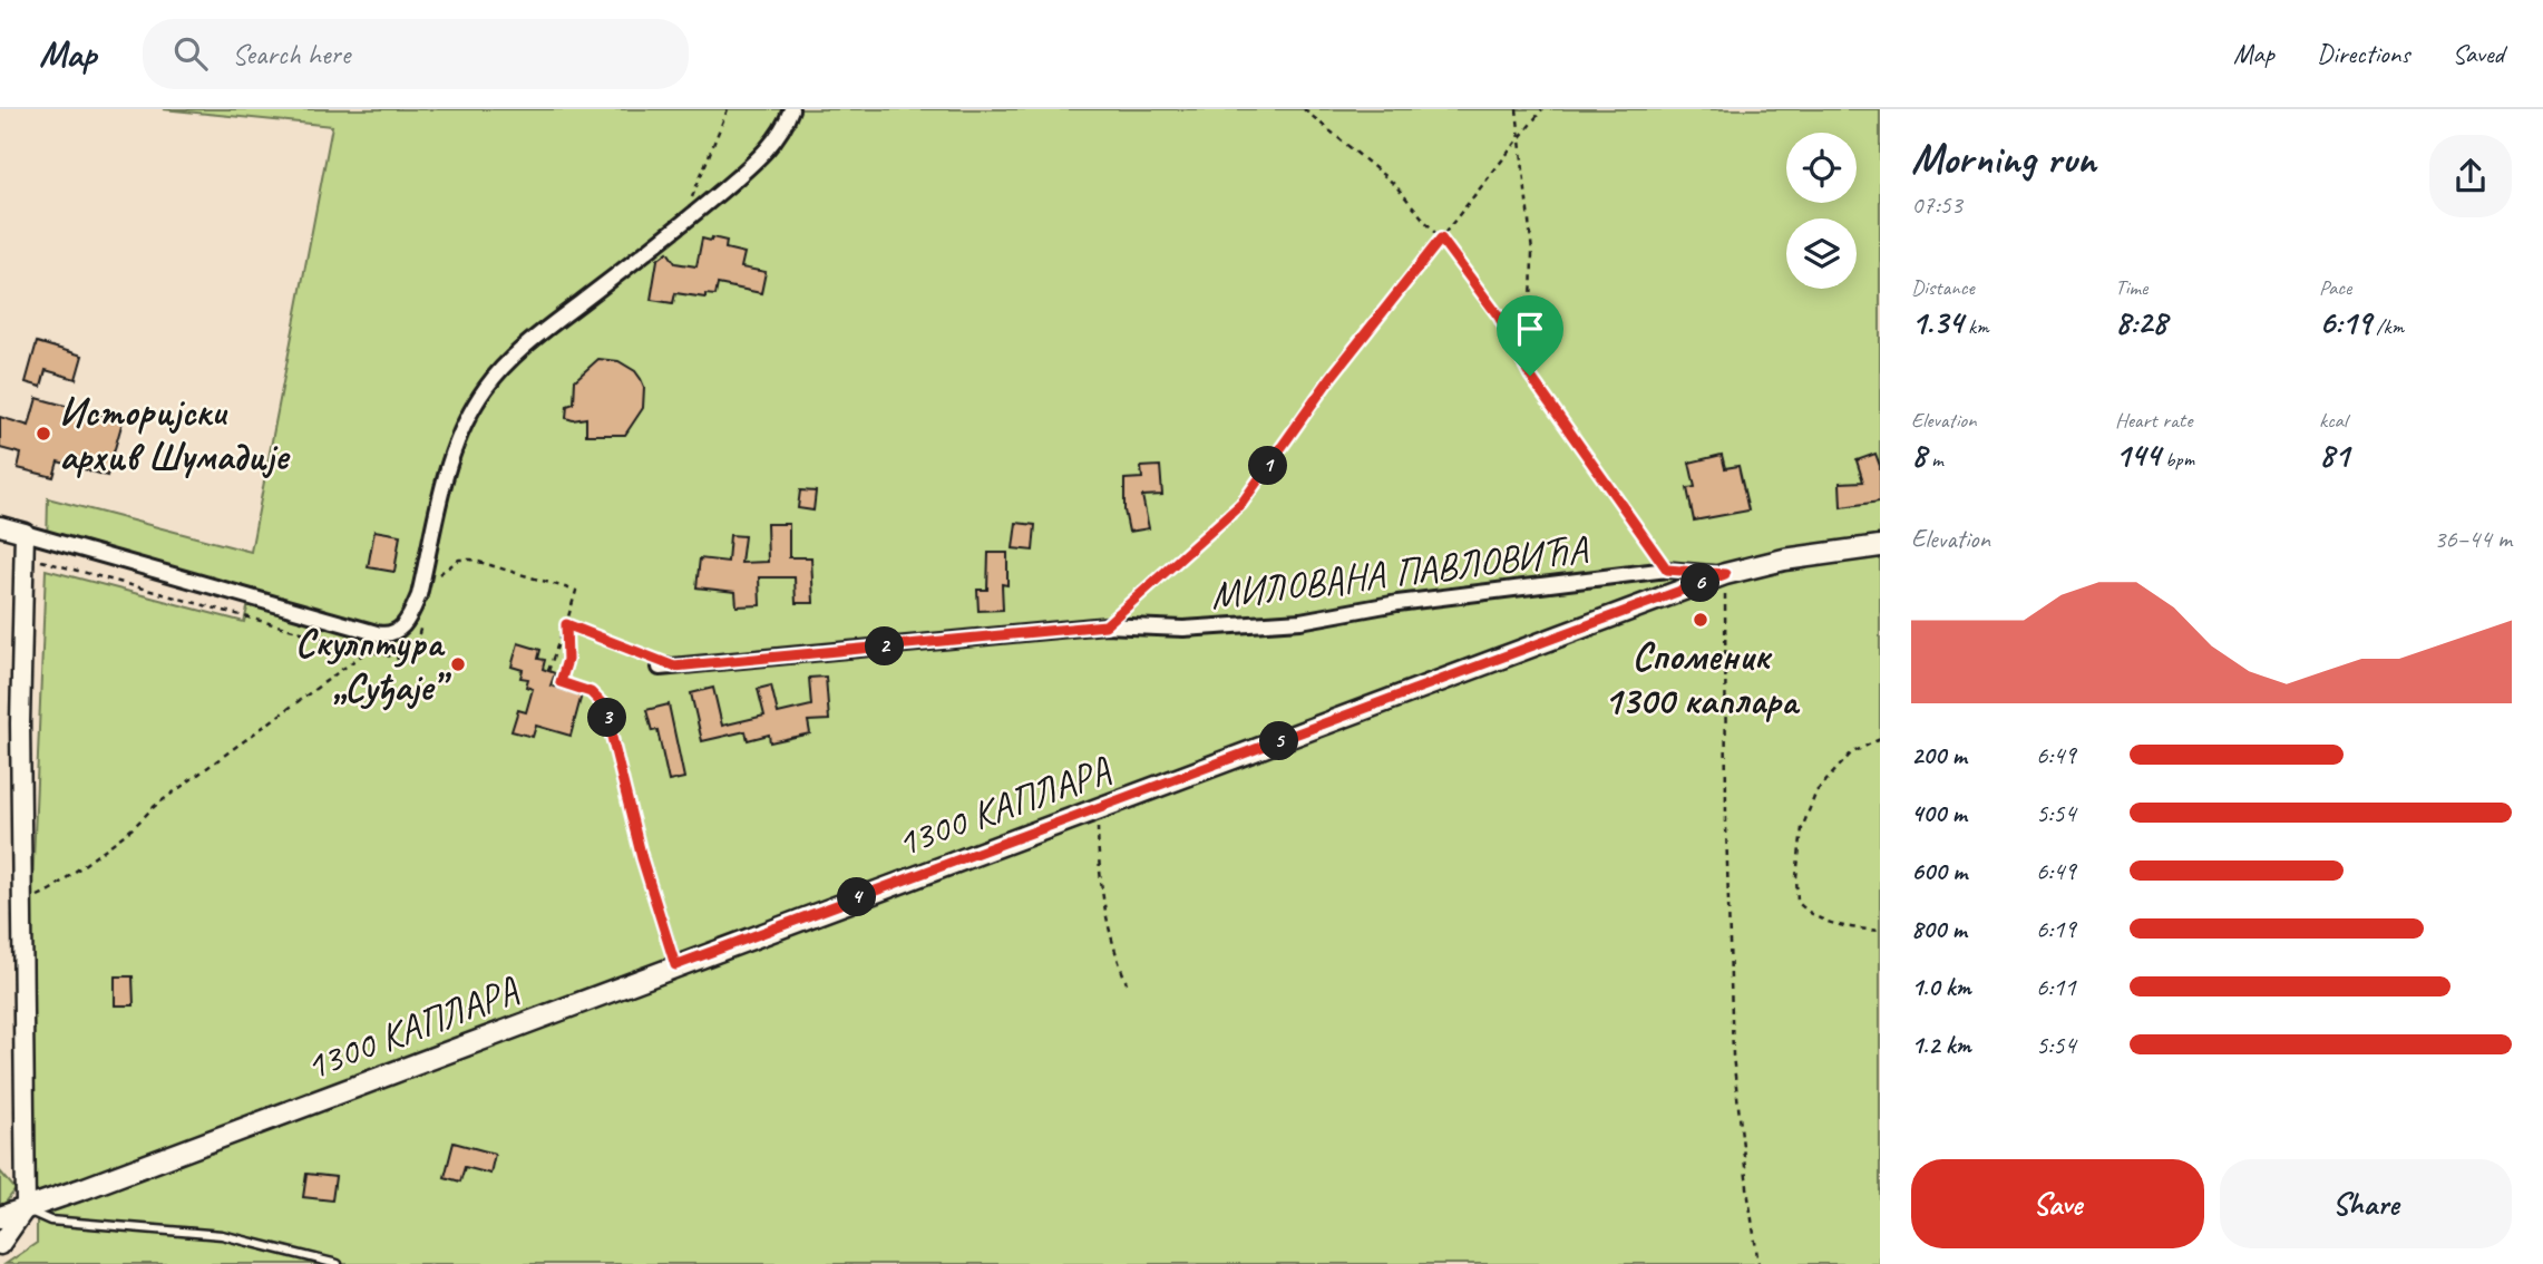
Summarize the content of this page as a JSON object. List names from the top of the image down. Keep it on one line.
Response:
{"streets":{"main road":["1300 КАПЛАРА"],"street":["МИЛОВАНА ПАВЛОВИЋА"]},"crossings":[["МИЛОВАНА ПАВЛОВИЋА","1300 КАПЛАРА"]],"places":["Историјски архив Шумадије","Споменик 1300 каплара","Скулптура „Суђаје”"],"page":{"header":"Map","search":"Search here","nav":["Map","Directions","Saved"],"heading":["Morning run","07:53"],"stats":[["Distance","1.34 km"],["Time","8:28"],["Pace","6:19 /km"],["Elevation","8 m"],["Heart rate","144 bpm"],["kcal","81"]],"pins":["1","6","2","3","5","4"],"chart":["Elevation","36–44 m"],"list":[{"name":"200 m","note":"6:49"},{"name":"400 m","note":"5:54"},{"name":"600 m","note":"6:49"},{"name":"800 m","note":"6:19"},{"name":"1.0 km","note":"6:11"},{"name":"1.2 km","note":"5:54"}],"buttons":["Save","Share"]}}
